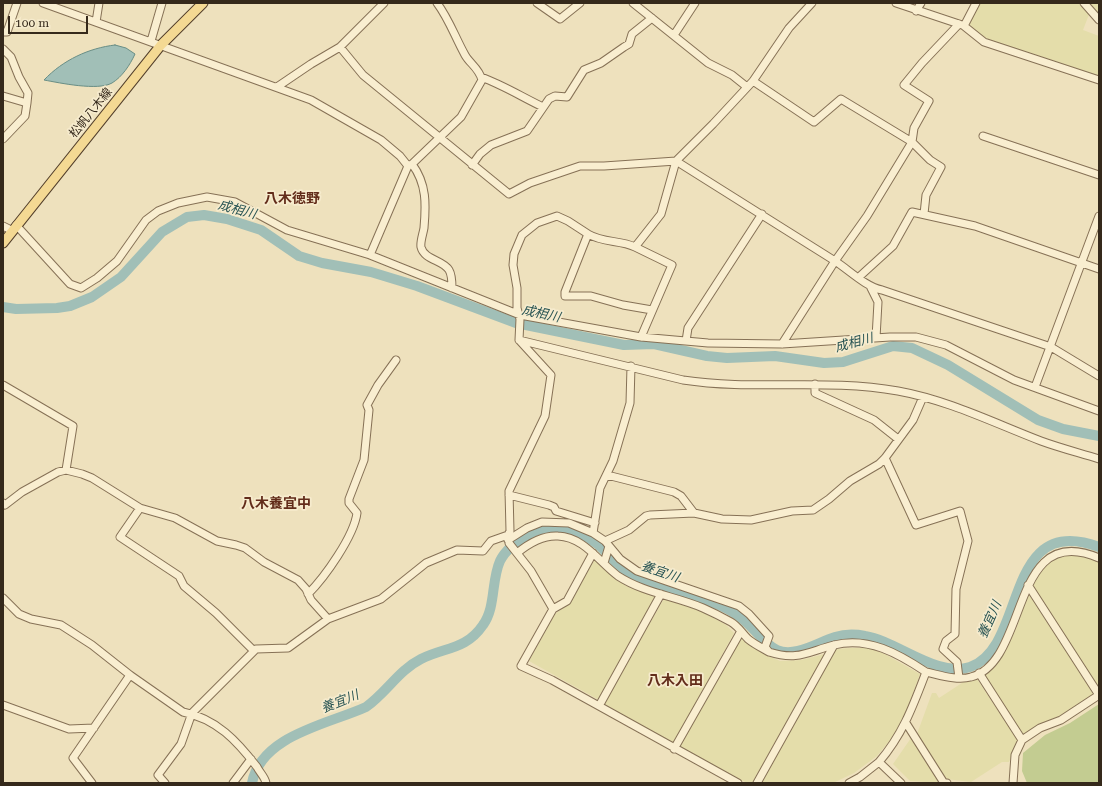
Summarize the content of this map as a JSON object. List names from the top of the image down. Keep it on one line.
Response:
{"streets":{"main road":["松帆八木線"]},"districts":["八木徳野","八木養宜中","八木入田"],"water":["成相川","養宜川"],"scale_bar":"100 m"}
